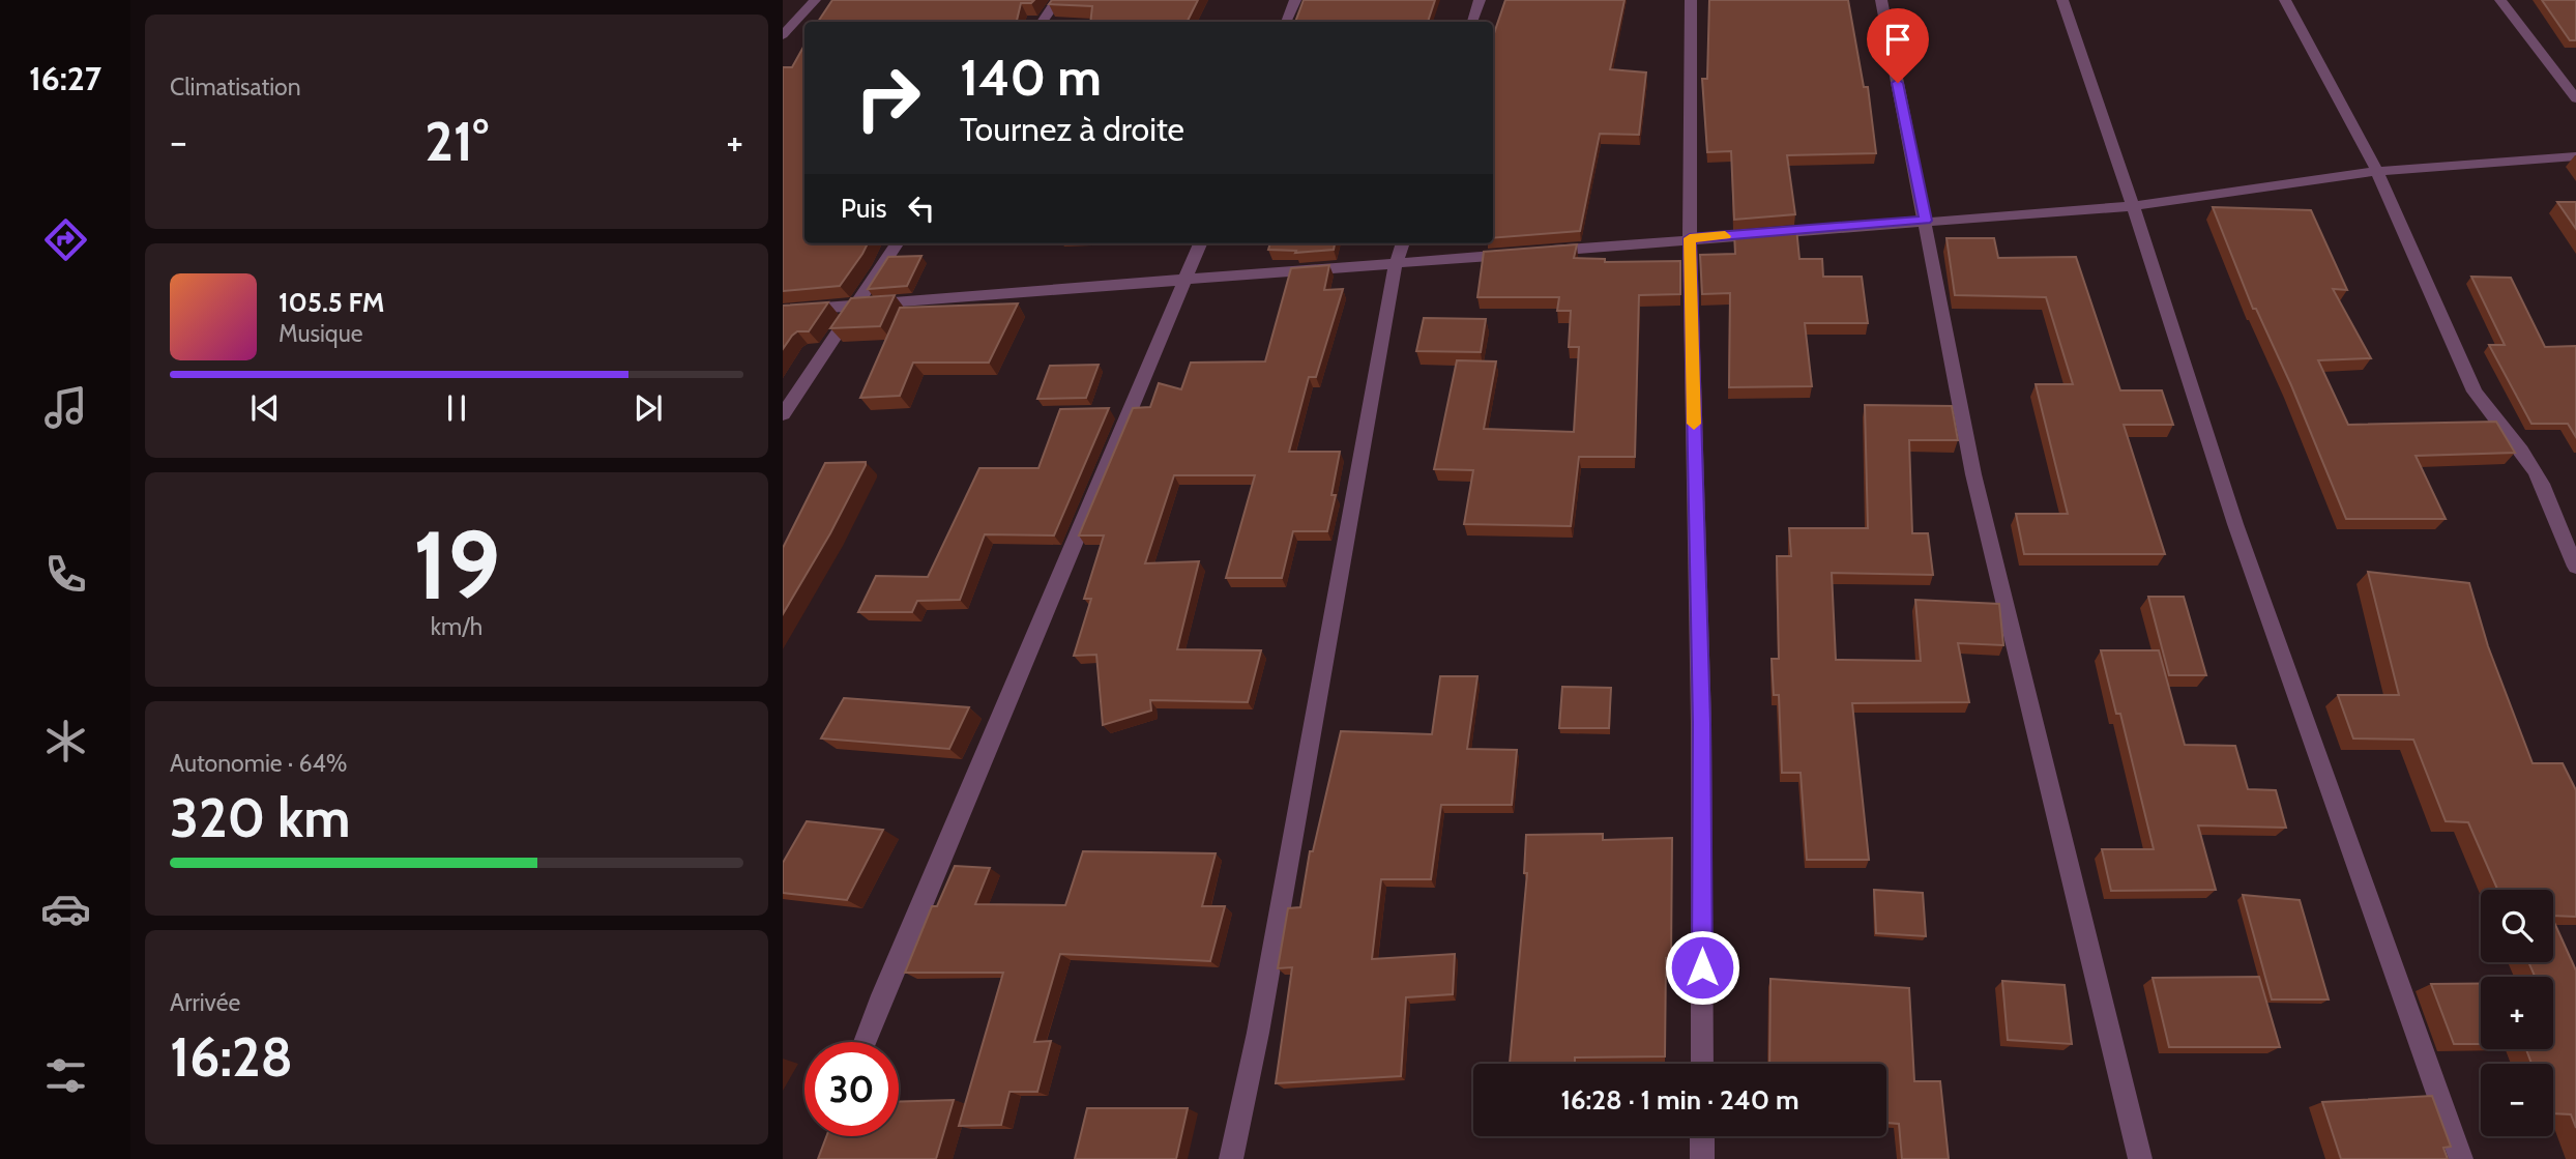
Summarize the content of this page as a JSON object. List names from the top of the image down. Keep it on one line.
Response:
{"page":{"tabs":"16:27","tile":["Climatisation",["19","km/h"],["Autonomie · 64%","320 km"],["Arrivée","16:28"]],"turn":["140 m","Tournez à droite"],"heat":["−","21°","+"],"then":"Puis","song":["105.5 FM","Musique"],"map_buttons":["+","−"],"limit":"30","trip":"16:28 · 1 min · 240 m"}}
